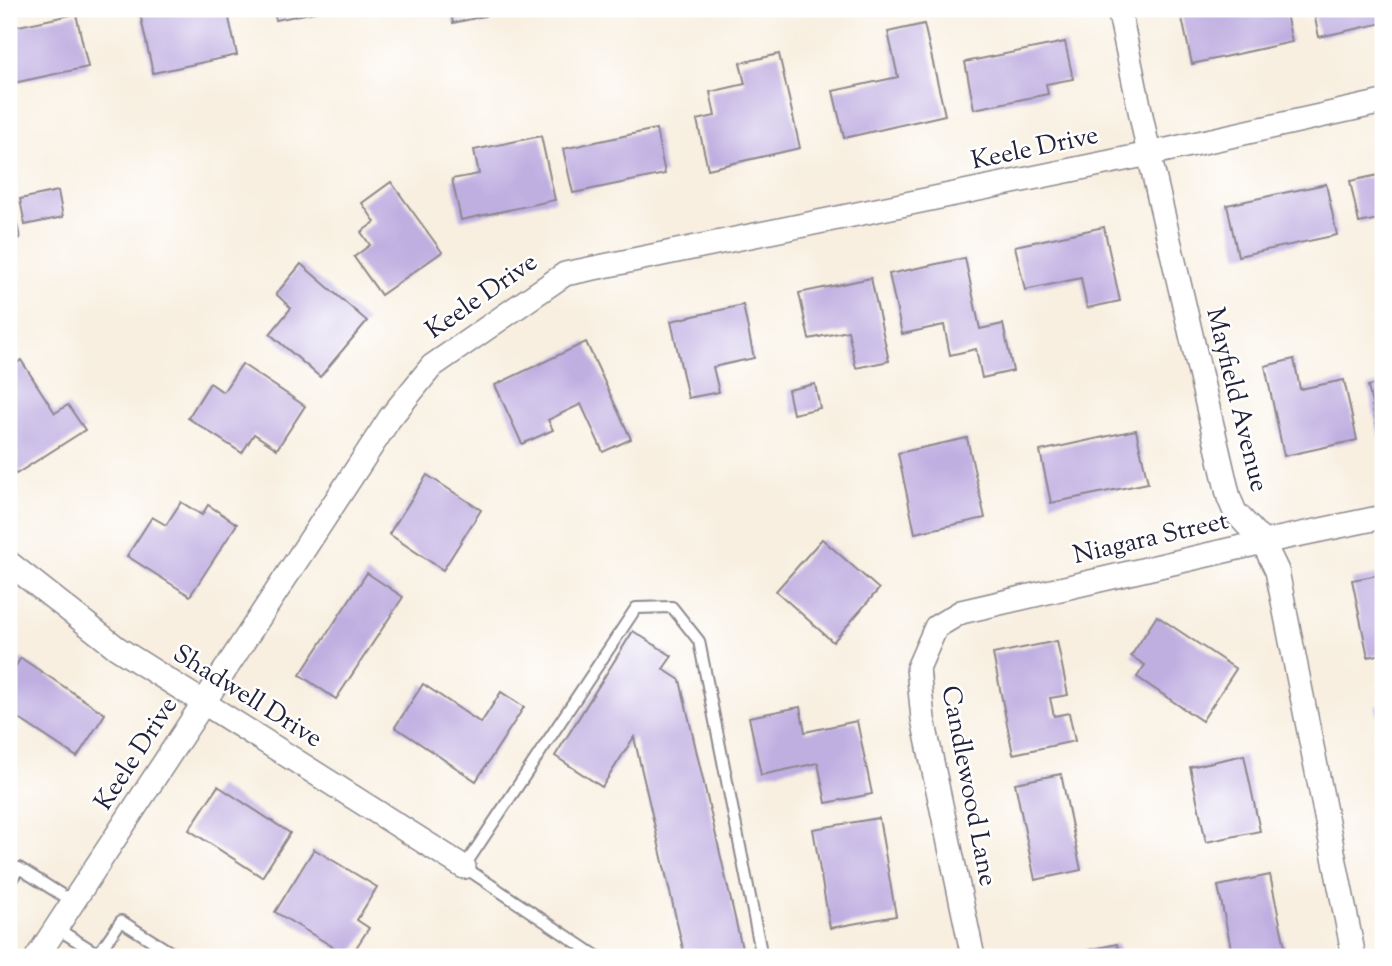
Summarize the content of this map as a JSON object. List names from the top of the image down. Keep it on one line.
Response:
{"streets":{"street":["Keele Drive","Mayfield Avenue","Niagara Street","Shadwell Drive","Candlewood Lane"]},"crossings":[["Keele Drive","Mayfield Avenue"],["Keele Drive","Shadwell Drive"],["Mayfield Avenue","Niagara Street"],["Niagara Street","Candlewood Lane"]]}
